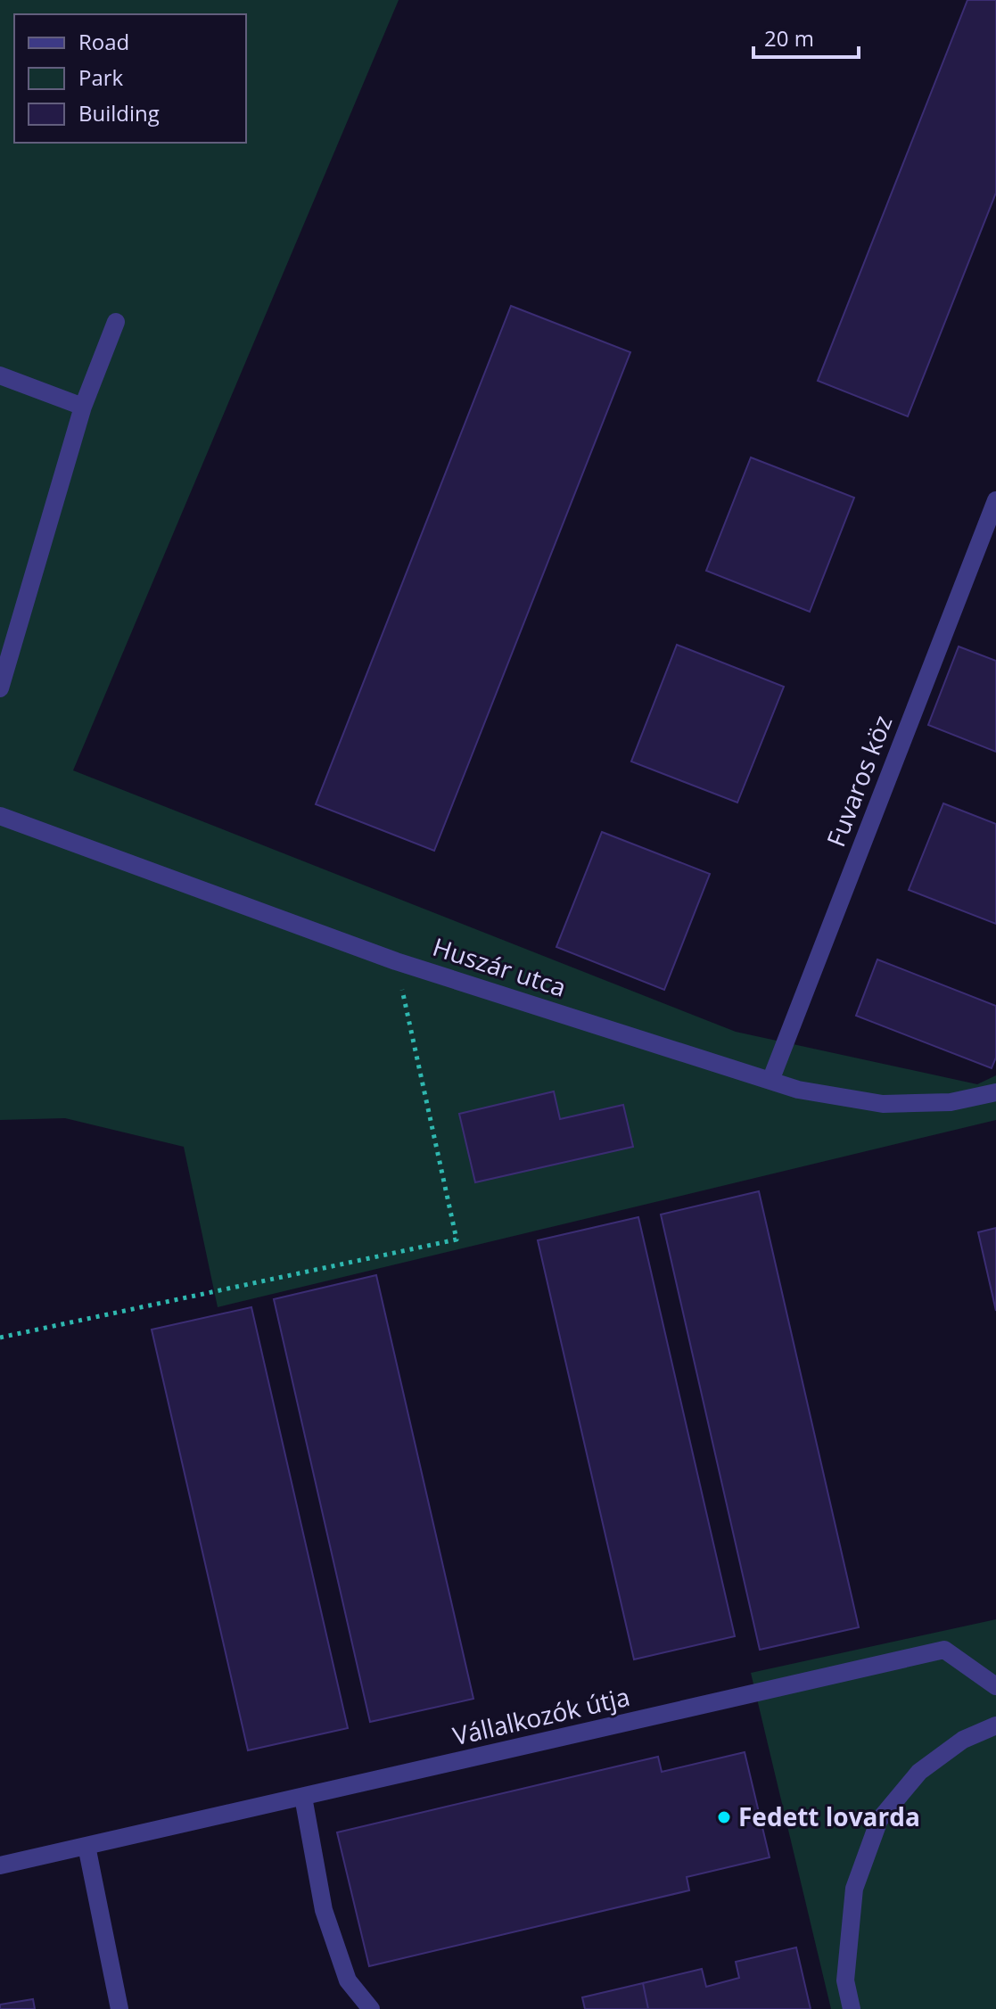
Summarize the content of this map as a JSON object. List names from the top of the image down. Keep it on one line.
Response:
{"streets":{"street":["Fuvaros köz","Huszár utca","Vállalkozók útja"]},"crossings":[["Fuvaros köz","Huszár utca"]],"places":["Fedett lovarda"],"legend":["Road","Park","Building"],"scale_bar":"20 m"}
